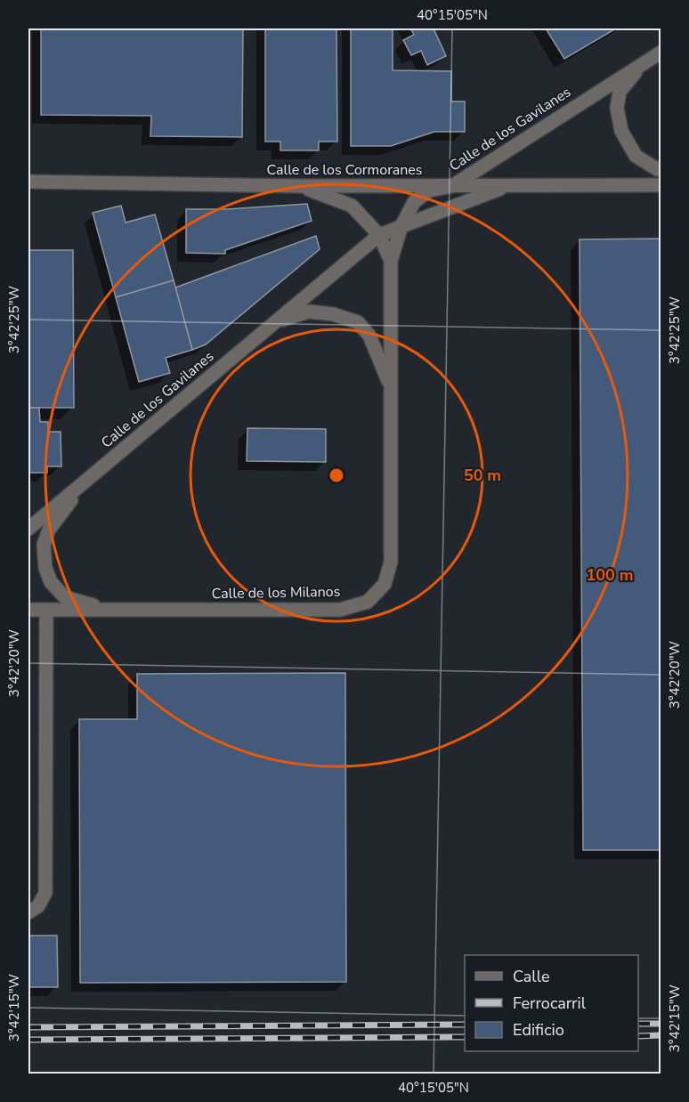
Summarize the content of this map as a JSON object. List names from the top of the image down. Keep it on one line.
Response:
{"streets":{"street":["Calle de los Gavilanes","Calle de los Cormoranes","Calle de los Milanos"]},"crossings":[["Calle de los Gavilanes","Calle de los Cormoranes"],["Calle de los Gavilanes","Calle de los Milanos"]],"legend":["Calle","Ferrocarril","Edificio"],"coordinates":["40°15'05\"N","3°42'25\"W","3°42'20\"W","3°42'15\"W"],"rings":["50 m","100 m"]}
